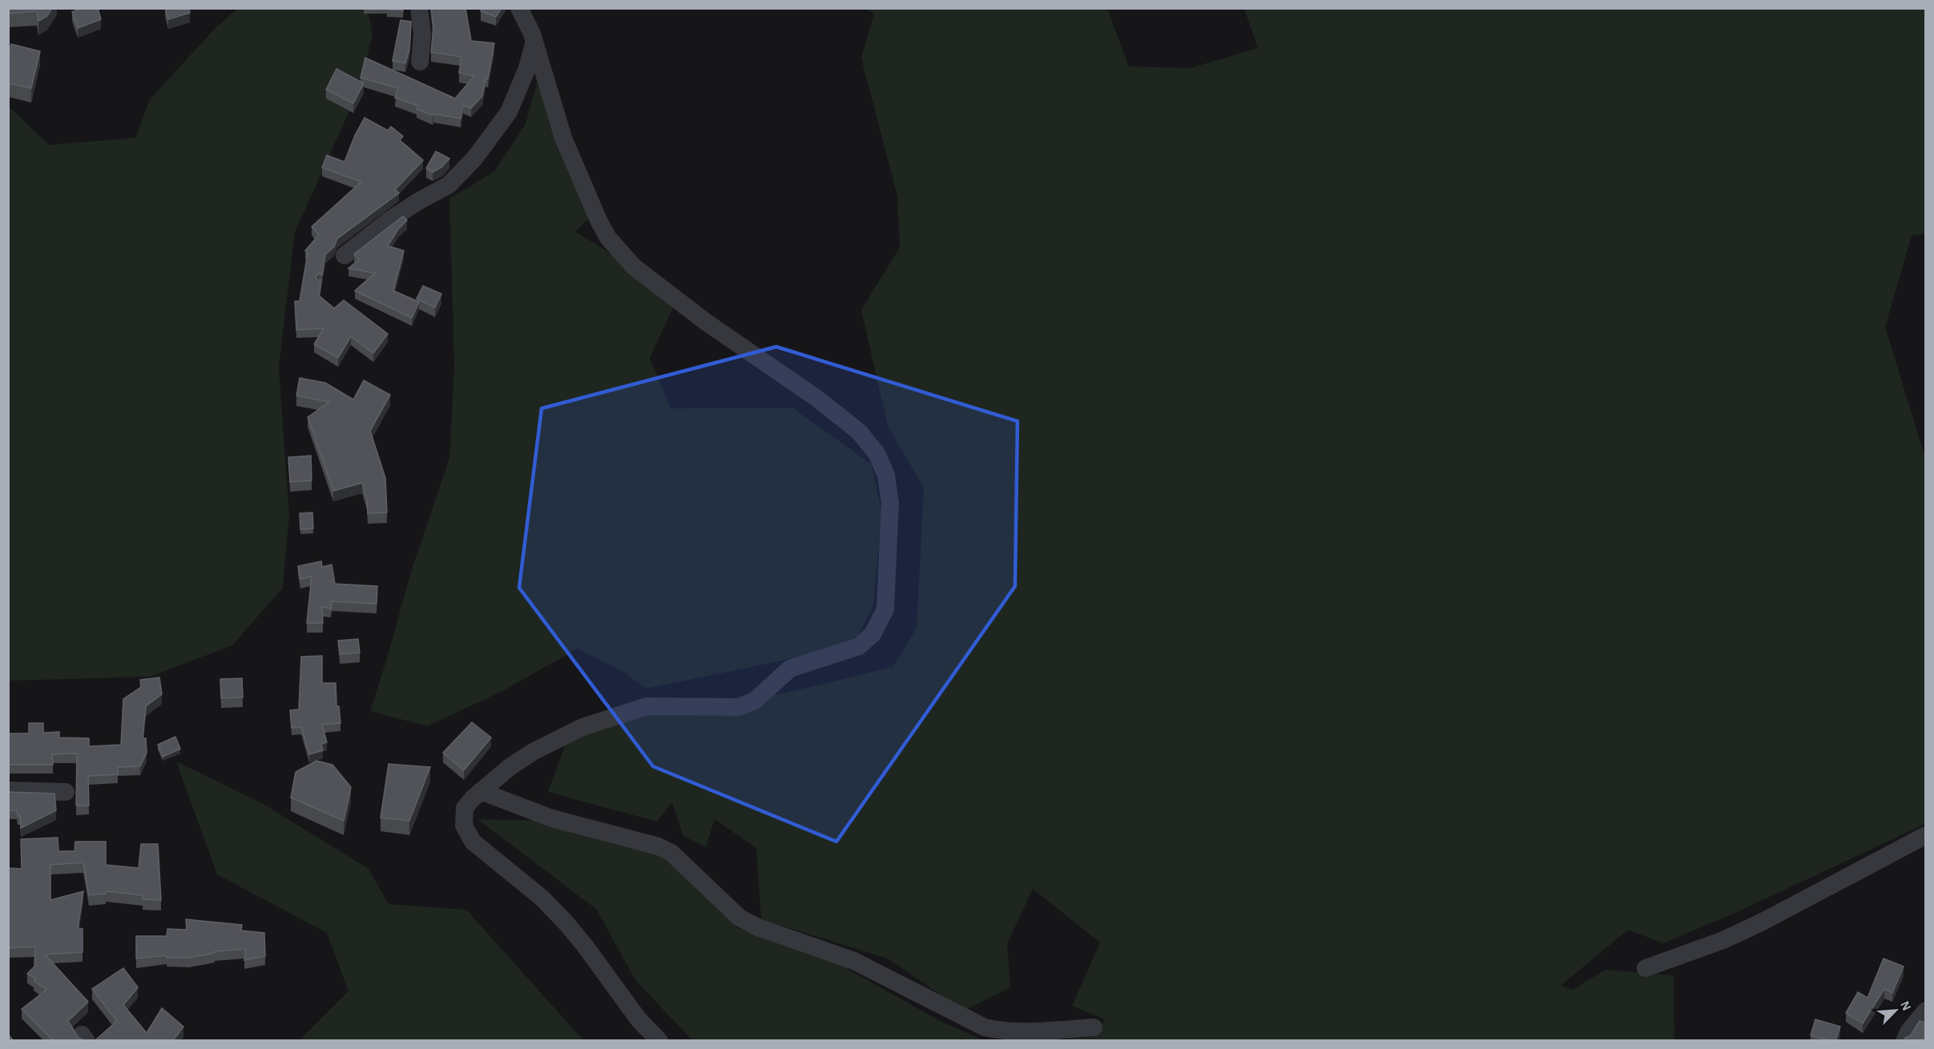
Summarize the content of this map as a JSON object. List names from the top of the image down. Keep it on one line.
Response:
{"north":"top right"}
